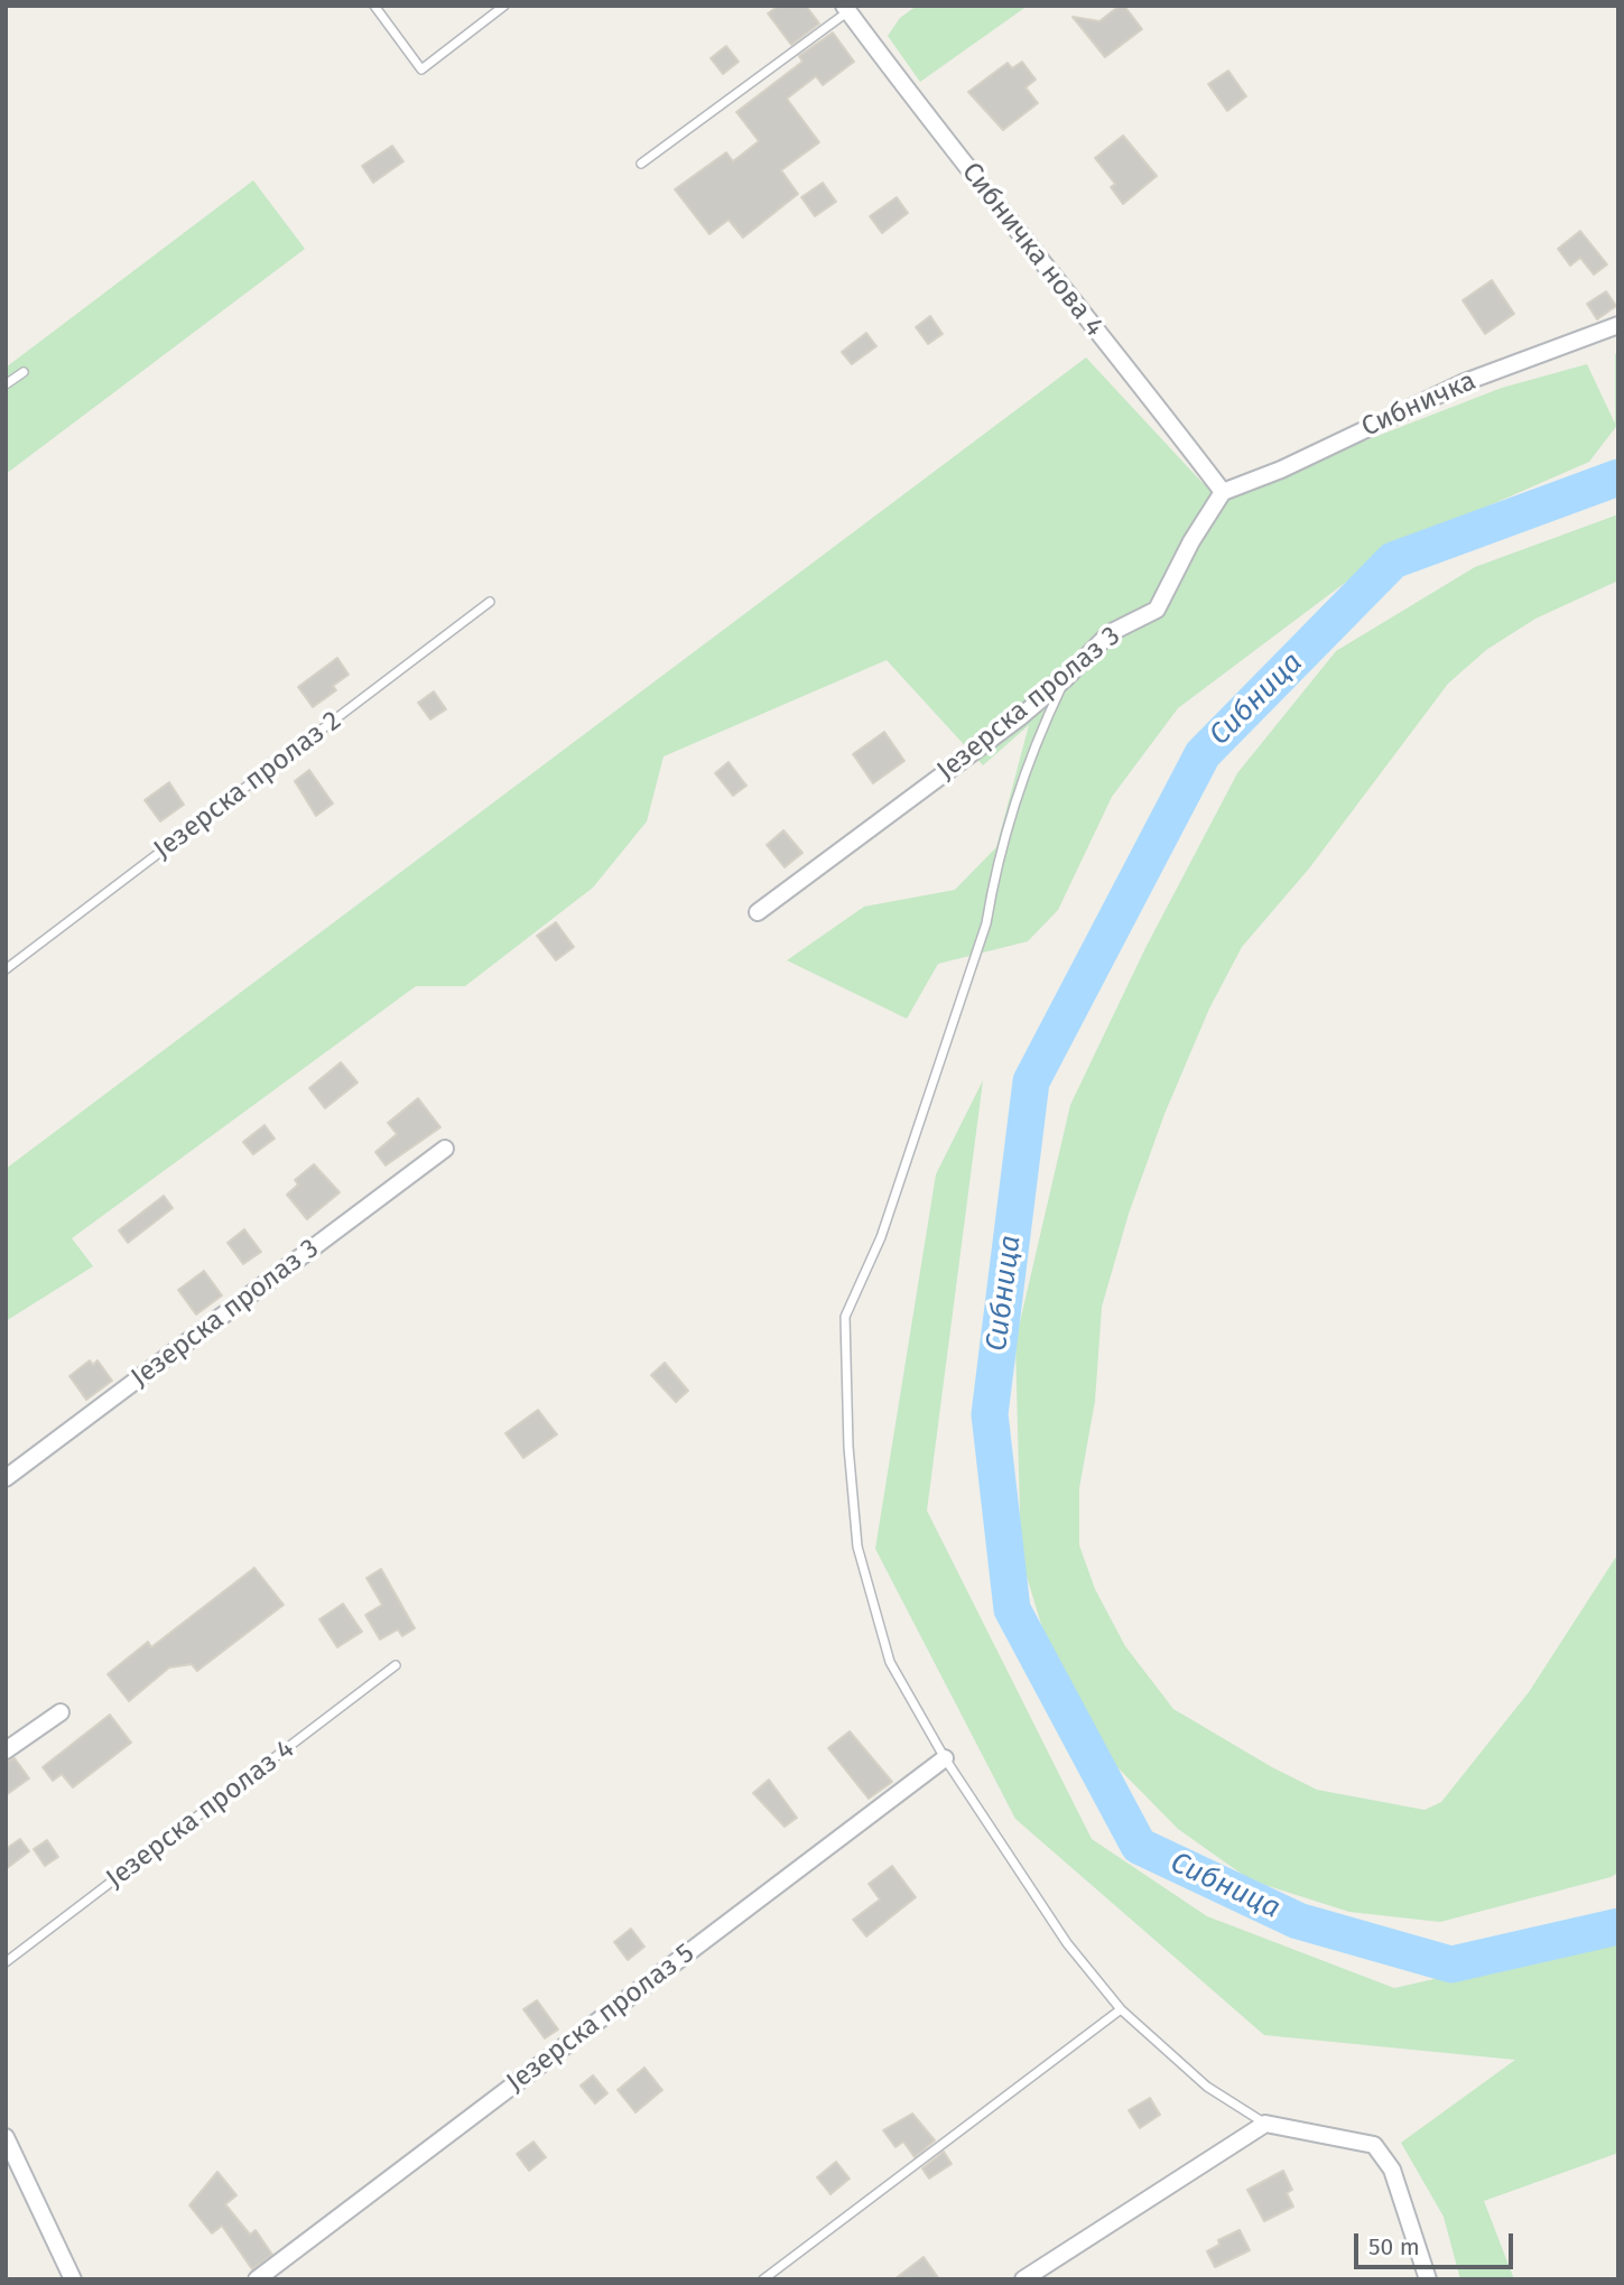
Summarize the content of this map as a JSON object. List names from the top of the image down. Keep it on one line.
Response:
{"streets":{"street":["Сибничка нова 4","Сибничка","Језерска пролаз 3","Језерска пролаз 5"],"lane":["Језерска пролаз 2","Језерска пролаз 4"]},"crossings":[["Сибничка нова 4","Сибничка"],["Сибничка нова 4","Језерска пролаз 3"],["Сибничка","Језерска пролаз 3"]],"water":["Сибница"],"scale_bar":"50 m"}
